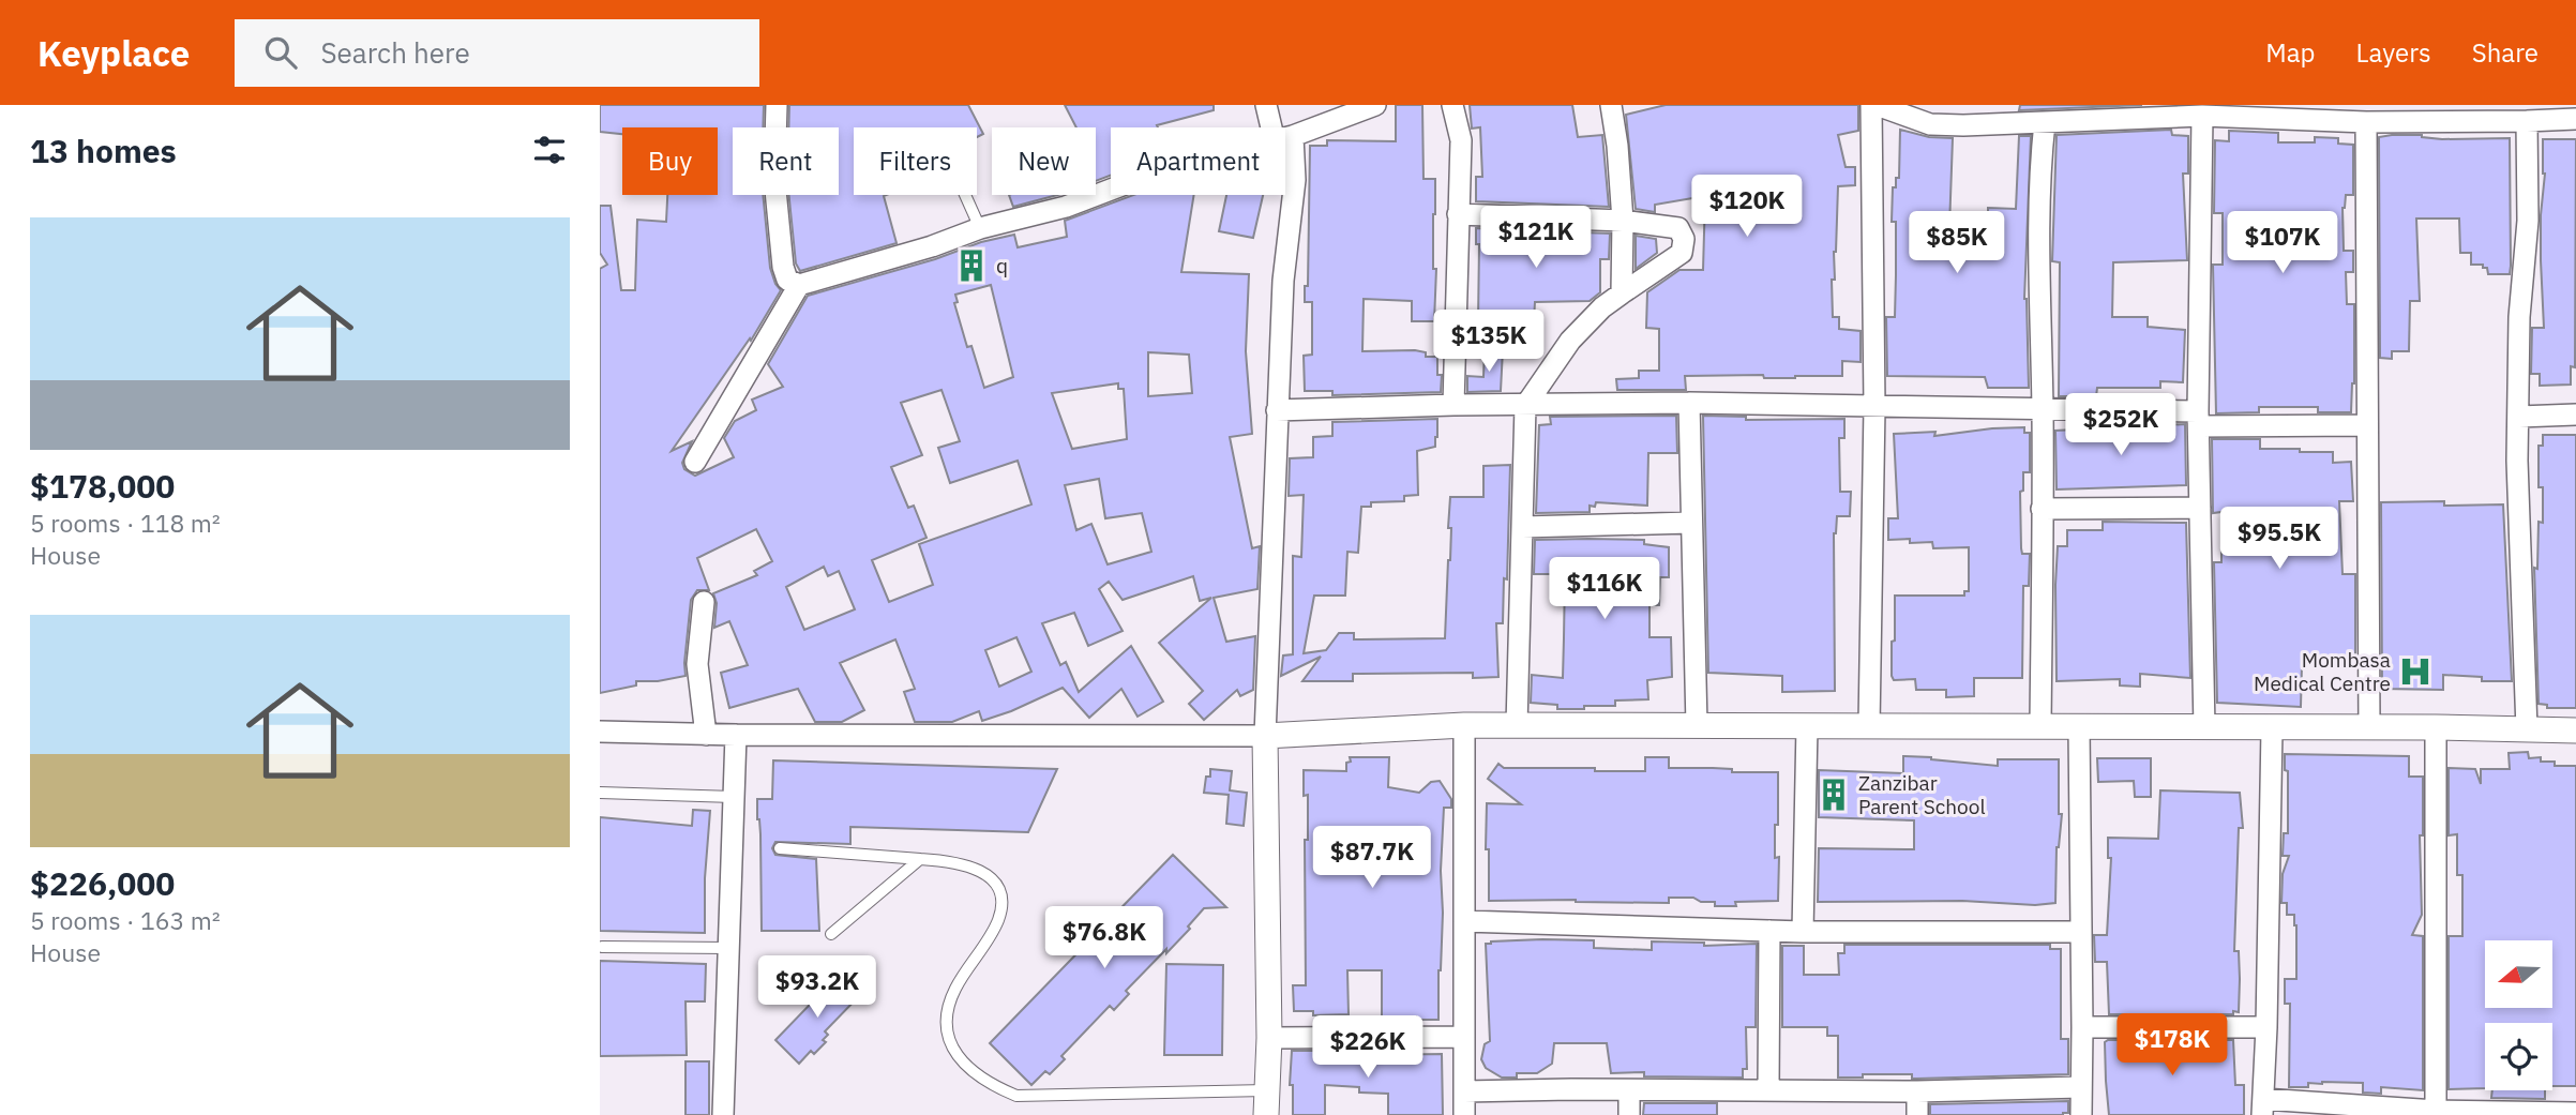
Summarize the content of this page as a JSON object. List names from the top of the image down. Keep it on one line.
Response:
{"places":{"building":["q","Zanzibar Parent School"],"hospital":["Mombasa Medical Centre"]},"north":"left","page":{"header":"Keyplace","search":"Search here","nav":["Map","Layers","Share"],"heading":"13 homes","chip":["Buy","Rent","Filters","New","Apartment"],"price":["$120K","$121K","$85K","$107K","$135K","$252K","$95.5K","$116K","$87.7K","$76.8K","$93.2K","$178K","$226K"],"list":[{"name":"$178,000","note":"5 rooms · 118 m² · House"},{"name":"$226,000","note":"5 rooms · 163 m² · House"}]}}
